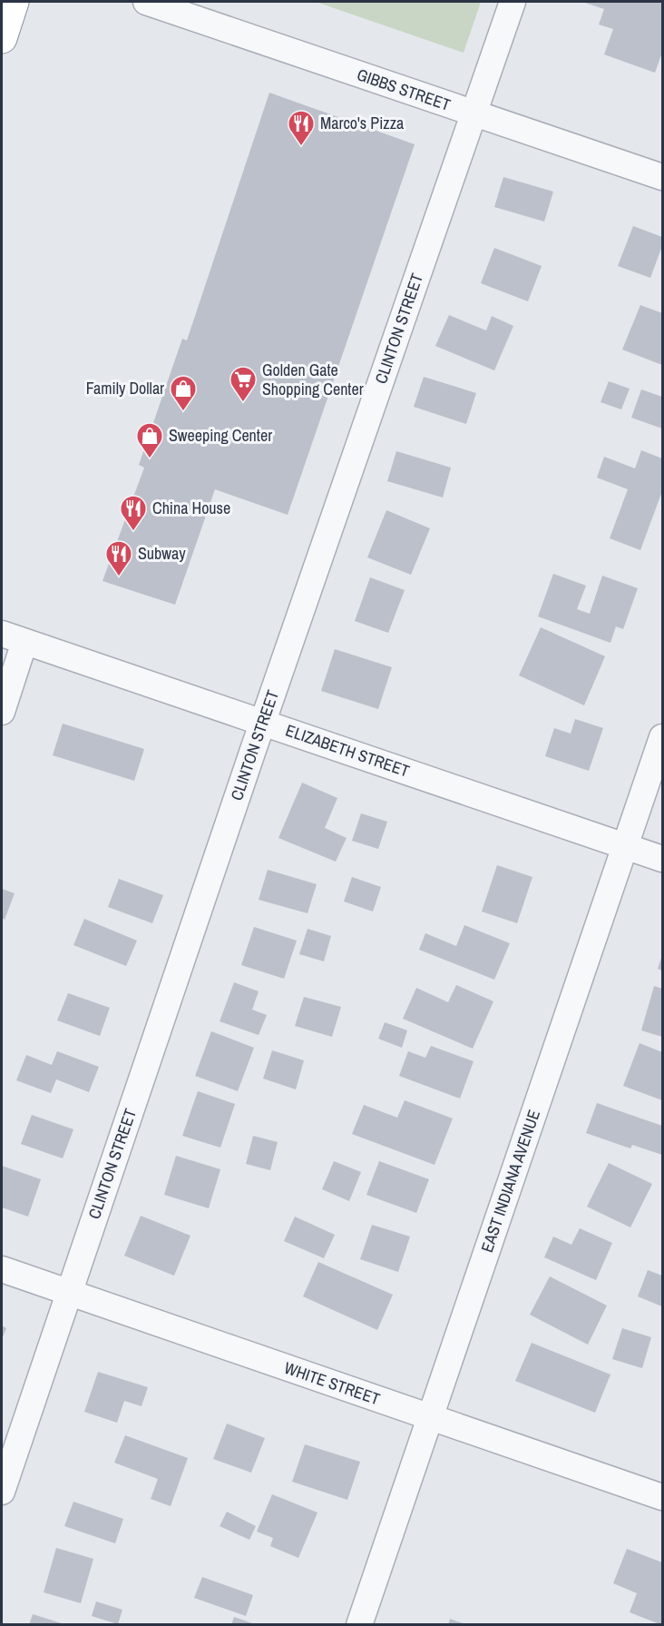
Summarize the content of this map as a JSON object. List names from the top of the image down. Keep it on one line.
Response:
{"streets":{"street":["GIBBS STREET","CLINTON STREET","ELIZABETH STREET","EAST INDIANA AVENUE","WHITE STREET"]},"crossings":[["GIBBS STREET","CLINTON STREET"],["CLINTON STREET","ELIZABETH STREET"],["CLINTON STREET","WHITE STREET"],["ELIZABETH STREET","EAST INDIANA AVENUE"],["EAST INDIANA AVENUE","WHITE STREET"]],"places":{"restaurant":["Marco's Pizza","China House","Subway"],"supermarket":["Golden Gate Shopping Center"],"shop":["Family Dollar","Sweeping Center"]}}
